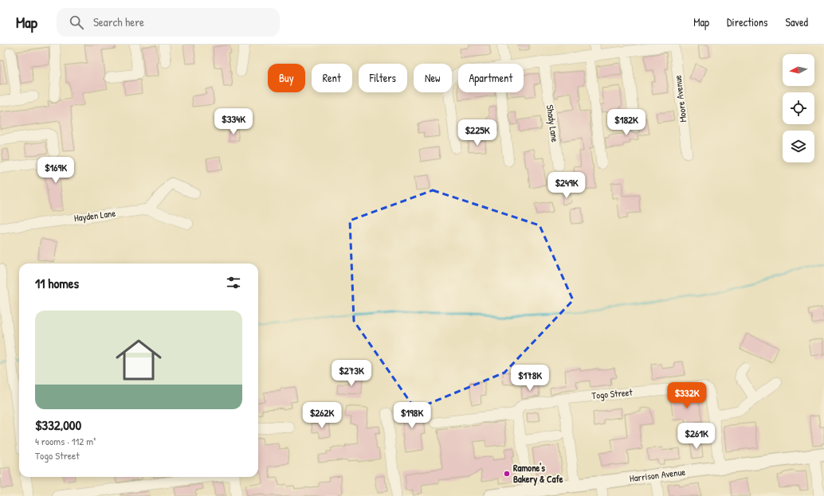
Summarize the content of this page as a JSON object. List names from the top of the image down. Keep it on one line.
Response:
{"streets":{"main road":["Harrison Avenue"],"street":["Moore Avenue","Shady Lane","Hayden Lane","Togo Street"]},"places":["Ramone's Bakery & Cafe"],"north":"left","page":{"header":"Map","search":"Search here","nav":["Map","Directions","Saved"],"chip":["Buy","Rent","Filters","New","Apartment"],"price":["$334K","$182K","$225K","$169K","$249K","$273K","$178K","$332K","$262K","$198K","$261K"],"heading":"11 homes","list":[{"name":"$332,000","note":"4 rooms · 112 m² · Togo Street"}]}}
